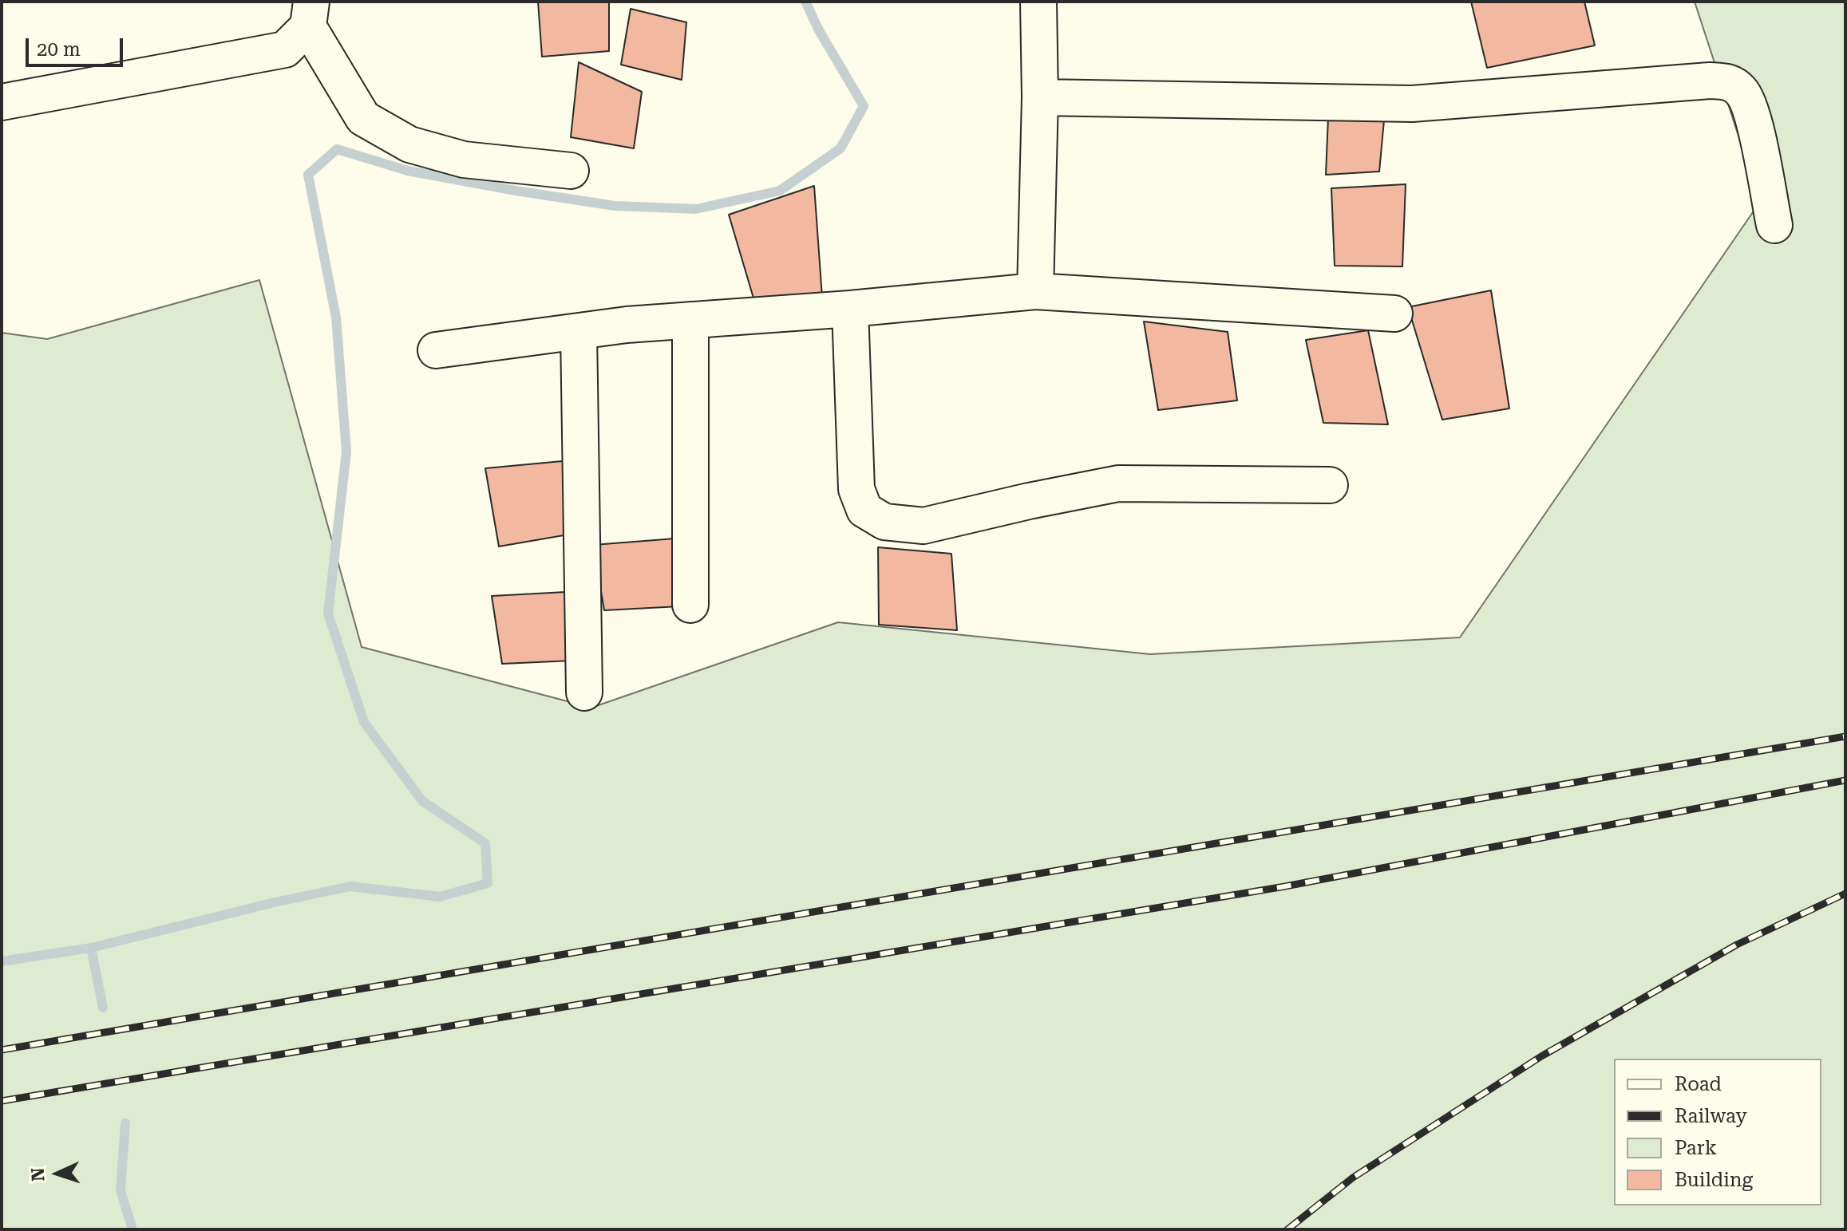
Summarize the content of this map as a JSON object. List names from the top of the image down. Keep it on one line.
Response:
{"legend":["Road","Railway","Park","Building"],"scale_bar":"20 m","north":"left"}
